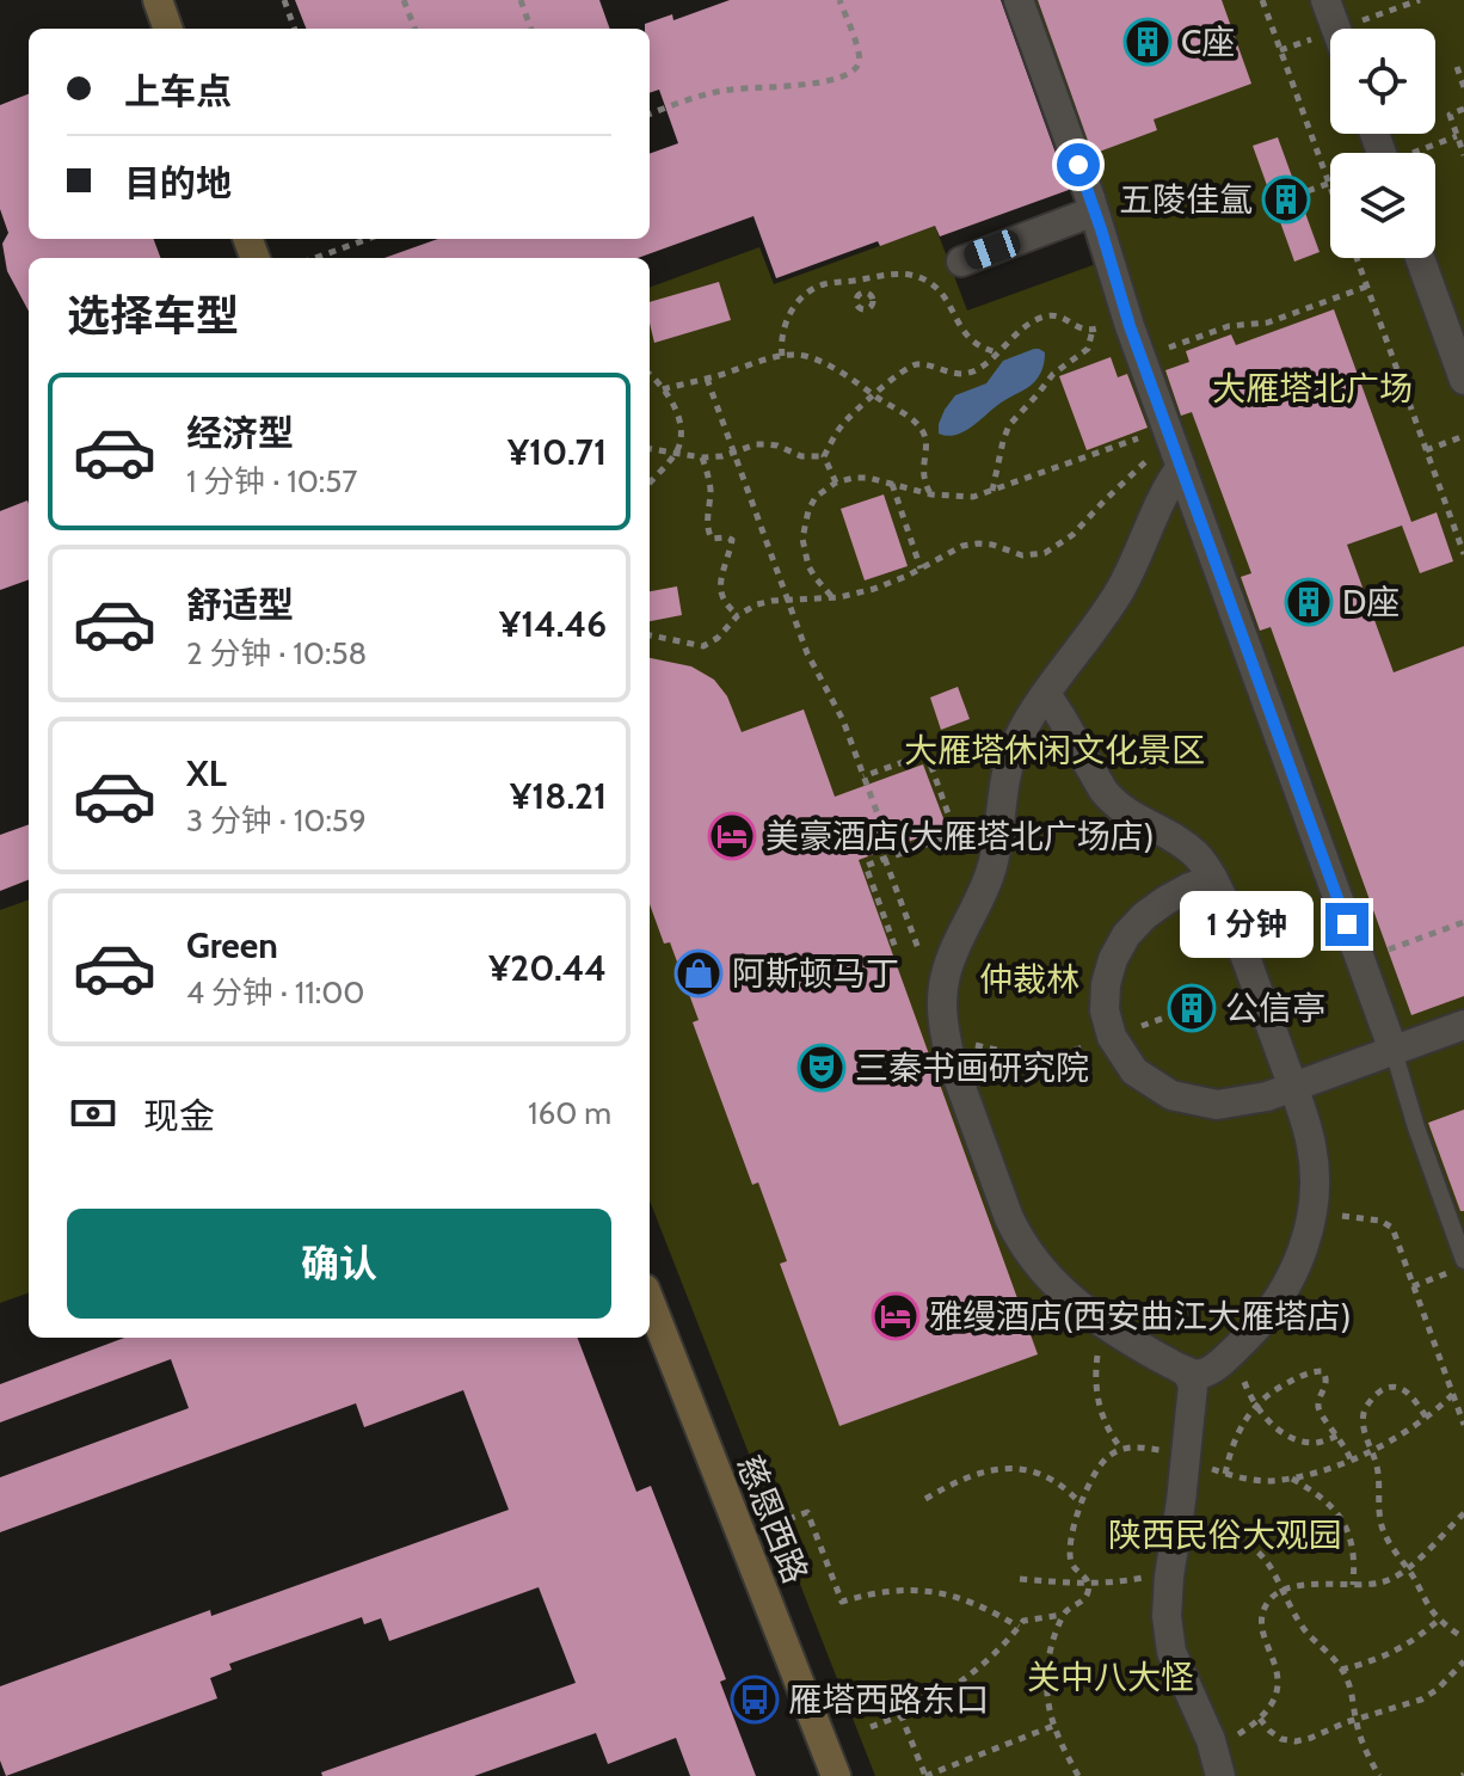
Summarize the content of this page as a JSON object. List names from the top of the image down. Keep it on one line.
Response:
{"streets":{"main road":["慈恩西路"]},"parks":["大雁塔北广场","大雁塔休闲文化景区","仲裁林","陕西民俗大观园","关中八大怪"],"places":{"building":["C座","五陵佳氲","D座","公信亭"],"hotel":["美豪酒店(大雁塔北广场店)","雅缦酒店(西安曲江大雁塔店)"],"shop":["阿斯顿马丁"],"theatre":["三秦书画研究院"],"bus stop":["雁塔西路东口"]},"page":{"banner":["上车点","目的地"],"heading":"选择车型","list":[{"name":"经济型","note":"1 分钟 · 10:57","value":"¥10.71"},{"name":"舒适型","note":"2 分钟 · 10:58","value":"¥14.46"},{"name":"XL","note":"3 分钟 · 10:59","value":"¥18.21"},{"name":"Green","note":"4 分钟 · 11:00","value":"¥20.44"}],"bubble":"1 分钟","pay":["现金","160 m"],"buttons":"确认"}}
